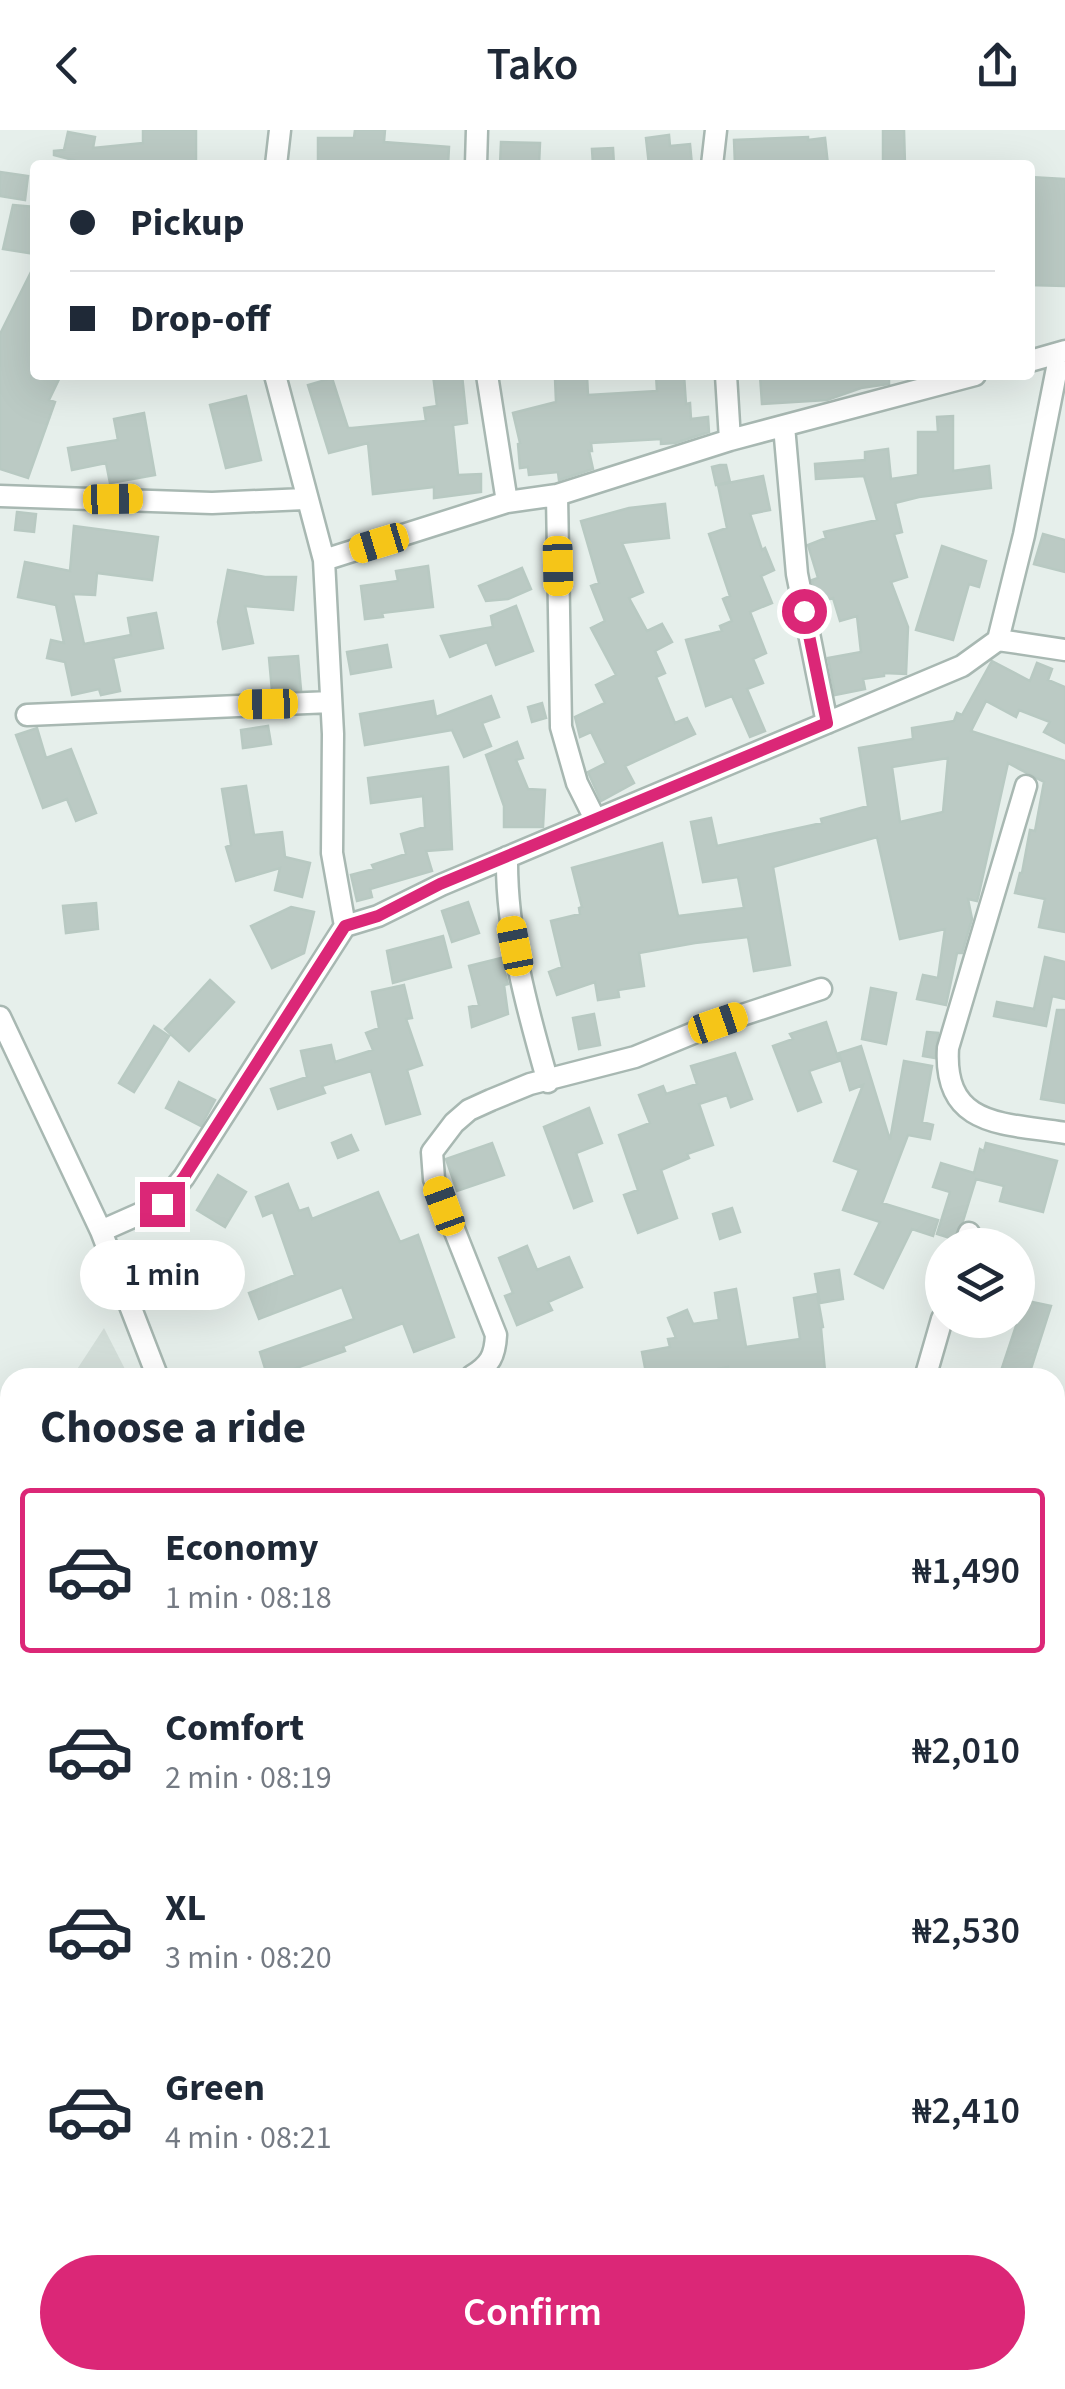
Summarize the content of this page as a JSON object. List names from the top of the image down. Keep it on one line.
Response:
{"page":{"header":"Tako","banner":["Pickup","Drop-off"],"bubble":"1 min","heading":"Choose a ride","list":[{"name":"Economy","note":"1 min · 08:18","value":"₦1,490"},{"name":"Comfort","note":"2 min · 08:19","value":"₦2,010"},{"name":"XL","note":"3 min · 08:20","value":"₦2,530"},{"name":"Green","note":"4 min · 08:21","value":"₦2,410"}],"buttons":"Confirm"}}
